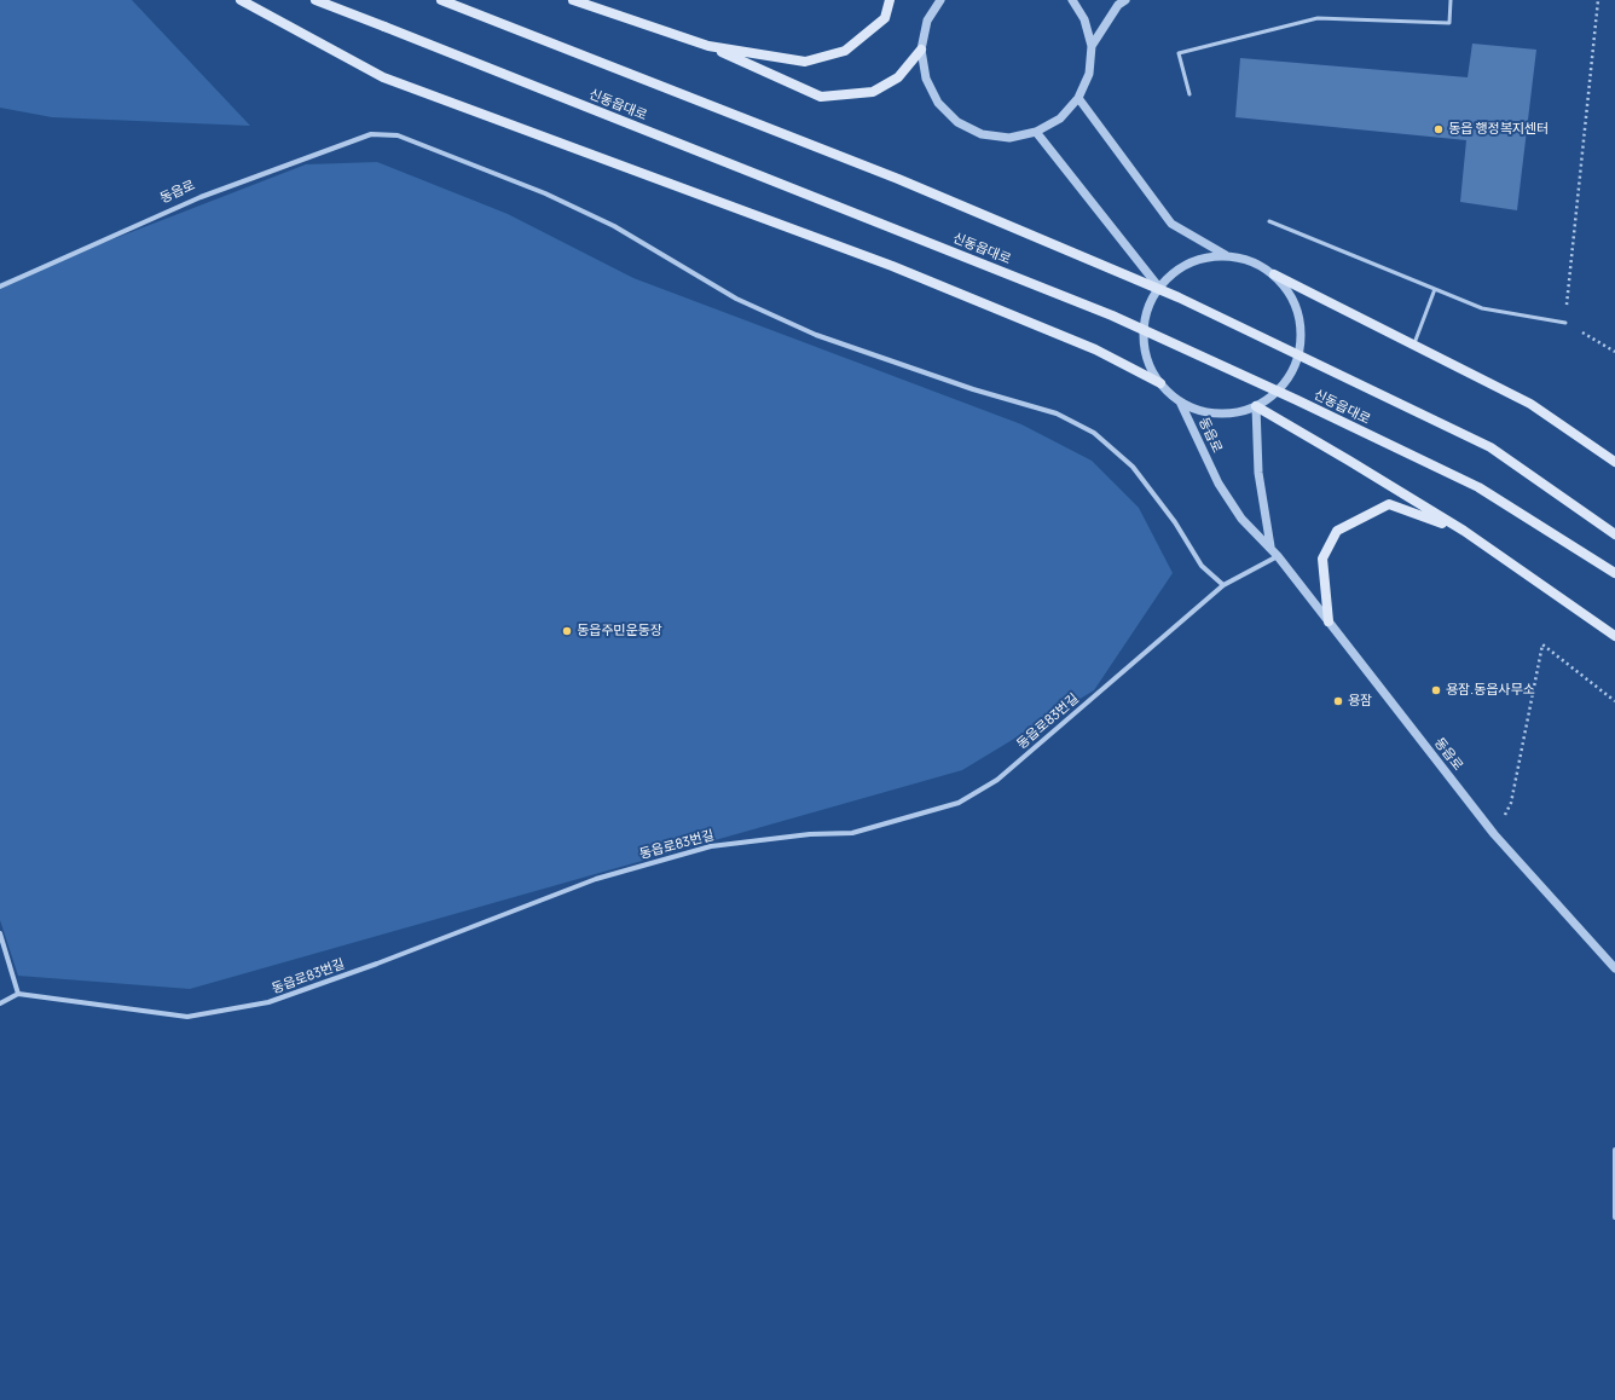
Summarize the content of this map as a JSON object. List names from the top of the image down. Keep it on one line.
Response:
{"streets":{"main road":["신동읍대로"],"street":["동읍로","동읍로83번길"]},"crossings":[["동읍로","동읍로83번길"]],"places":["동읍 행정복지센터","동읍주민운동장","용잠.동읍사무소","용잠"]}
